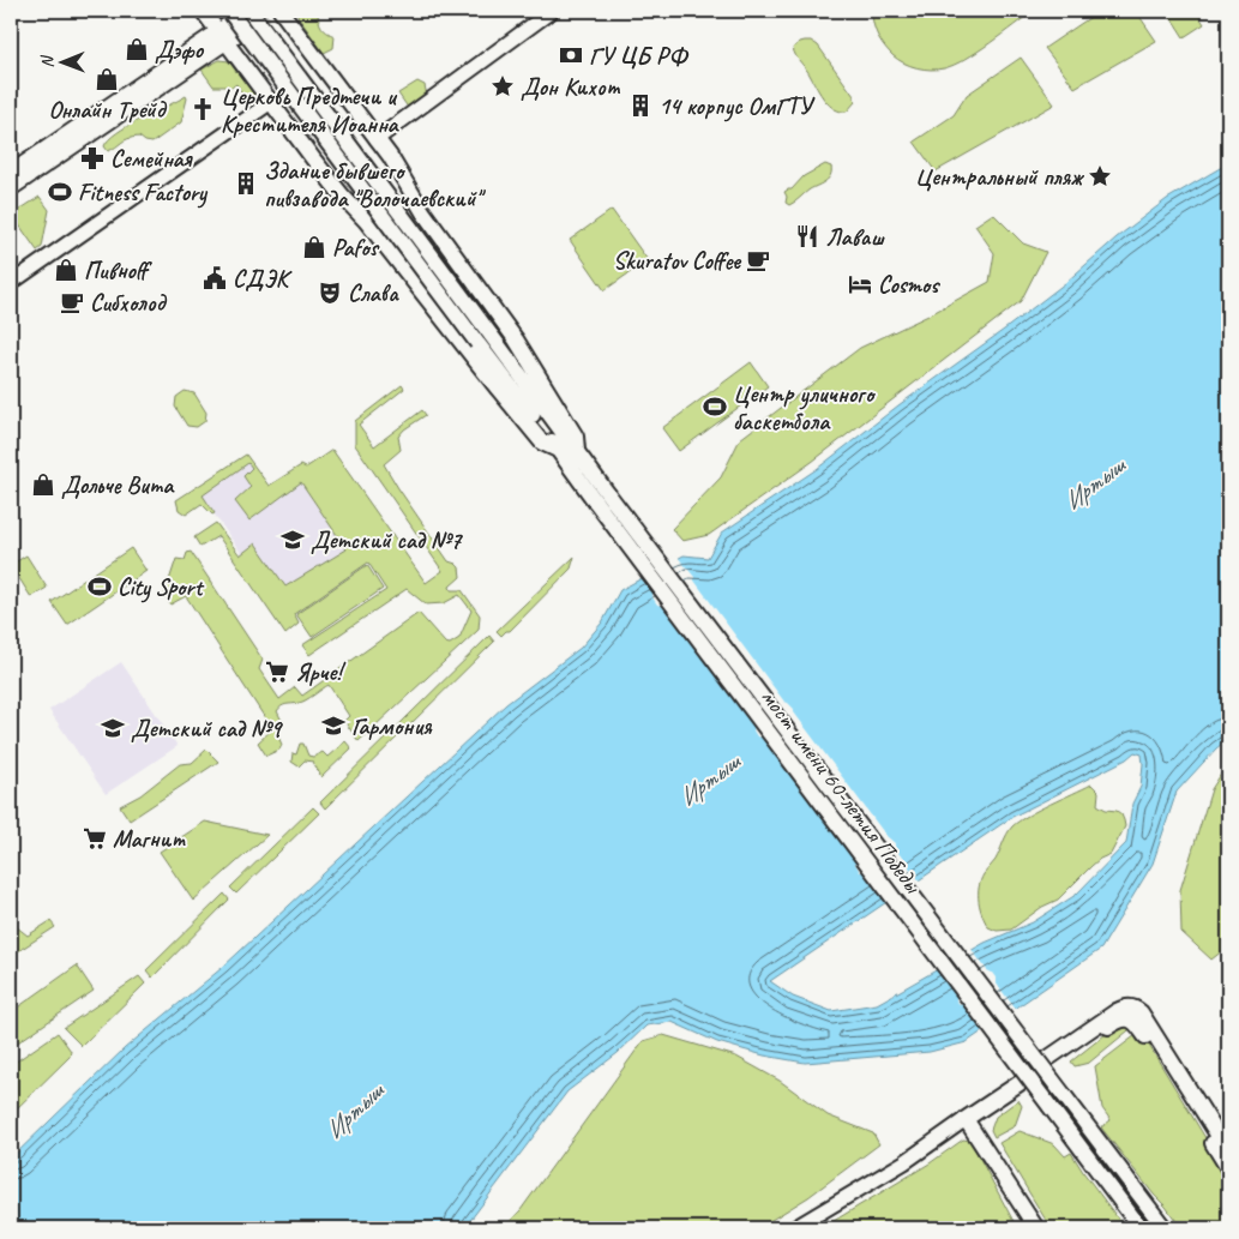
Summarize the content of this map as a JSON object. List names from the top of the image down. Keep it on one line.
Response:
{"streets":{"main road":["мост имени 60-летия Победы"]},"water":["Иртыш"],"places":{"shop":["Дэфо","Онлайн Трейд","Pafos","Пивнoff","Дольче Вита"],"bank":["ГУ ЦБ РФ"],"place":["Дон Кихот","Центральный пляж"],"building":["14 корпус ОмГТУ","Здание бывшего пивзавода \"Волочаевский\""],"church":["Церковь Предтечи и Крестителя Иоанна"],"pharmacy":["Семейная"],"sports":["Fitness Factory","Центр уличного баскетбола","City Sport"],"restaurant":["Лаваш"],"cafe":["Skuratov Coffee","Сибхолод"],"public building":["СДЭК"],"hotel":["Cosmos"],"theatre":["Слава"],"school or university":["Детский сад №7","Гармония","Детский сад №9"],"supermarket":["Ярче!","Магнит"]},"north":"left"}
